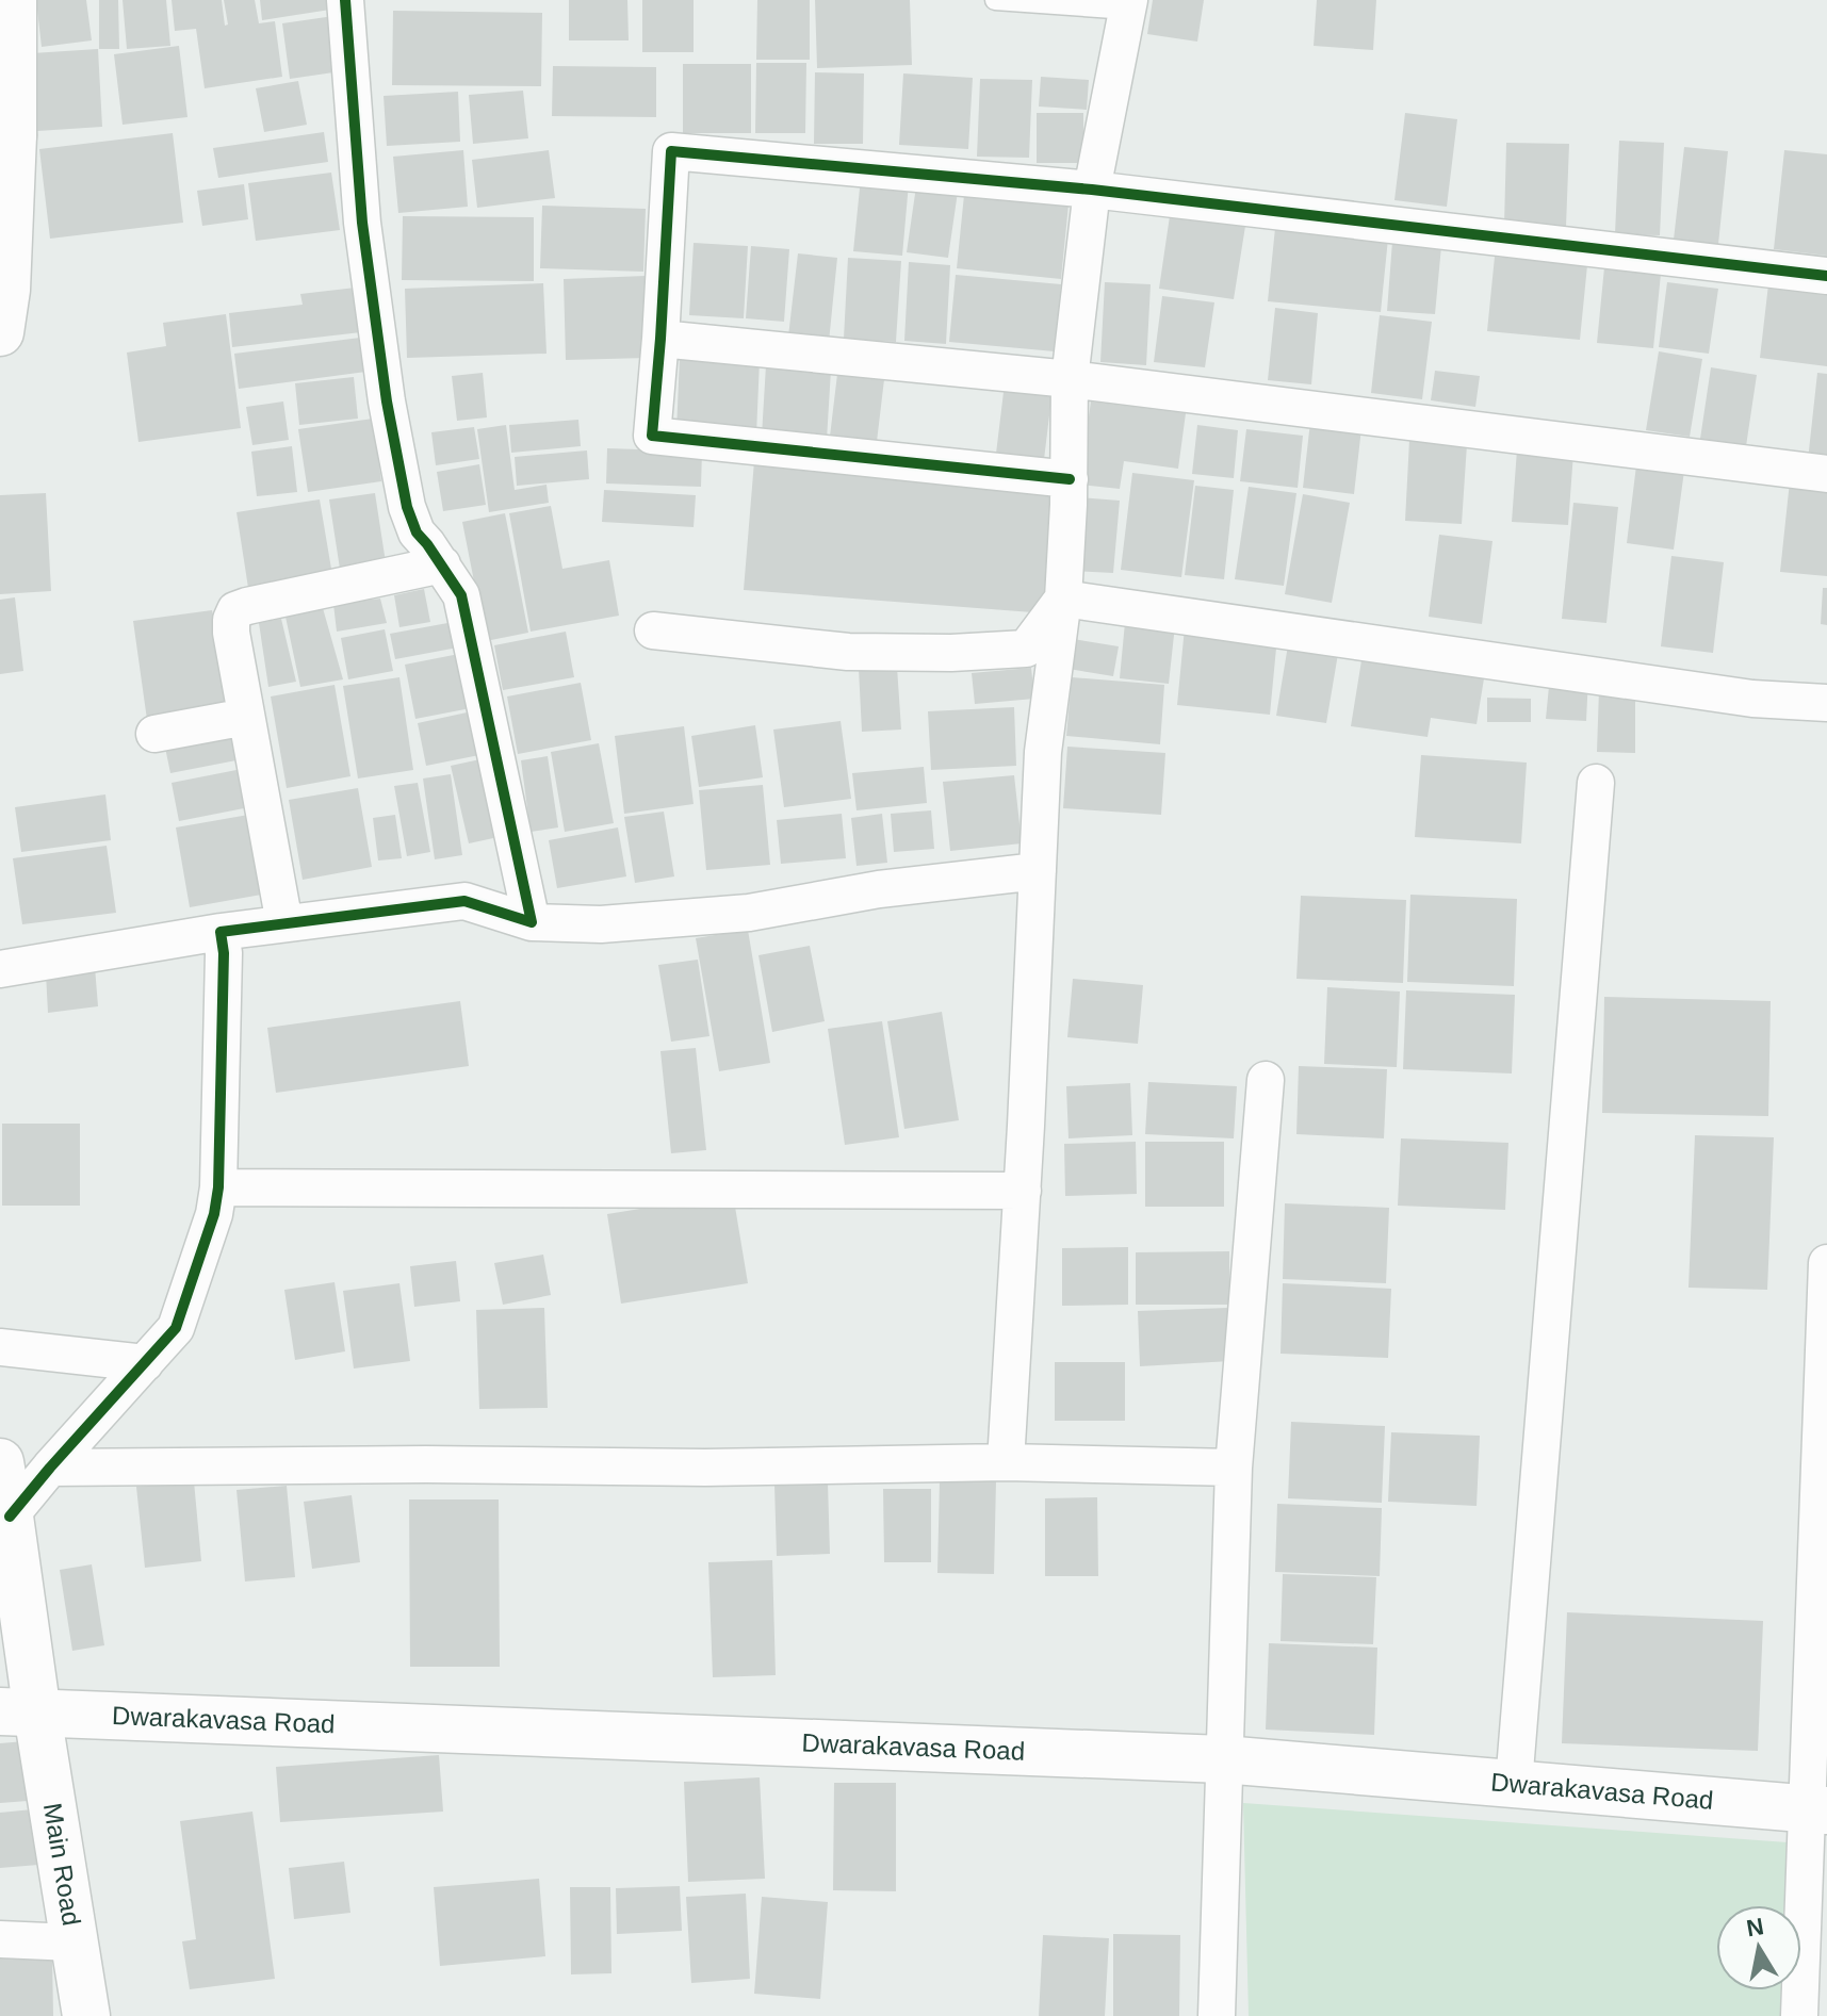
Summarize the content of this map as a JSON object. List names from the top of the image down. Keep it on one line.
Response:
{"streets":{"street":["Dwarakavasa Road","Main Road"]},"crossings":[["Dwarakavasa Road","Main Road"]],"north":"top"}
